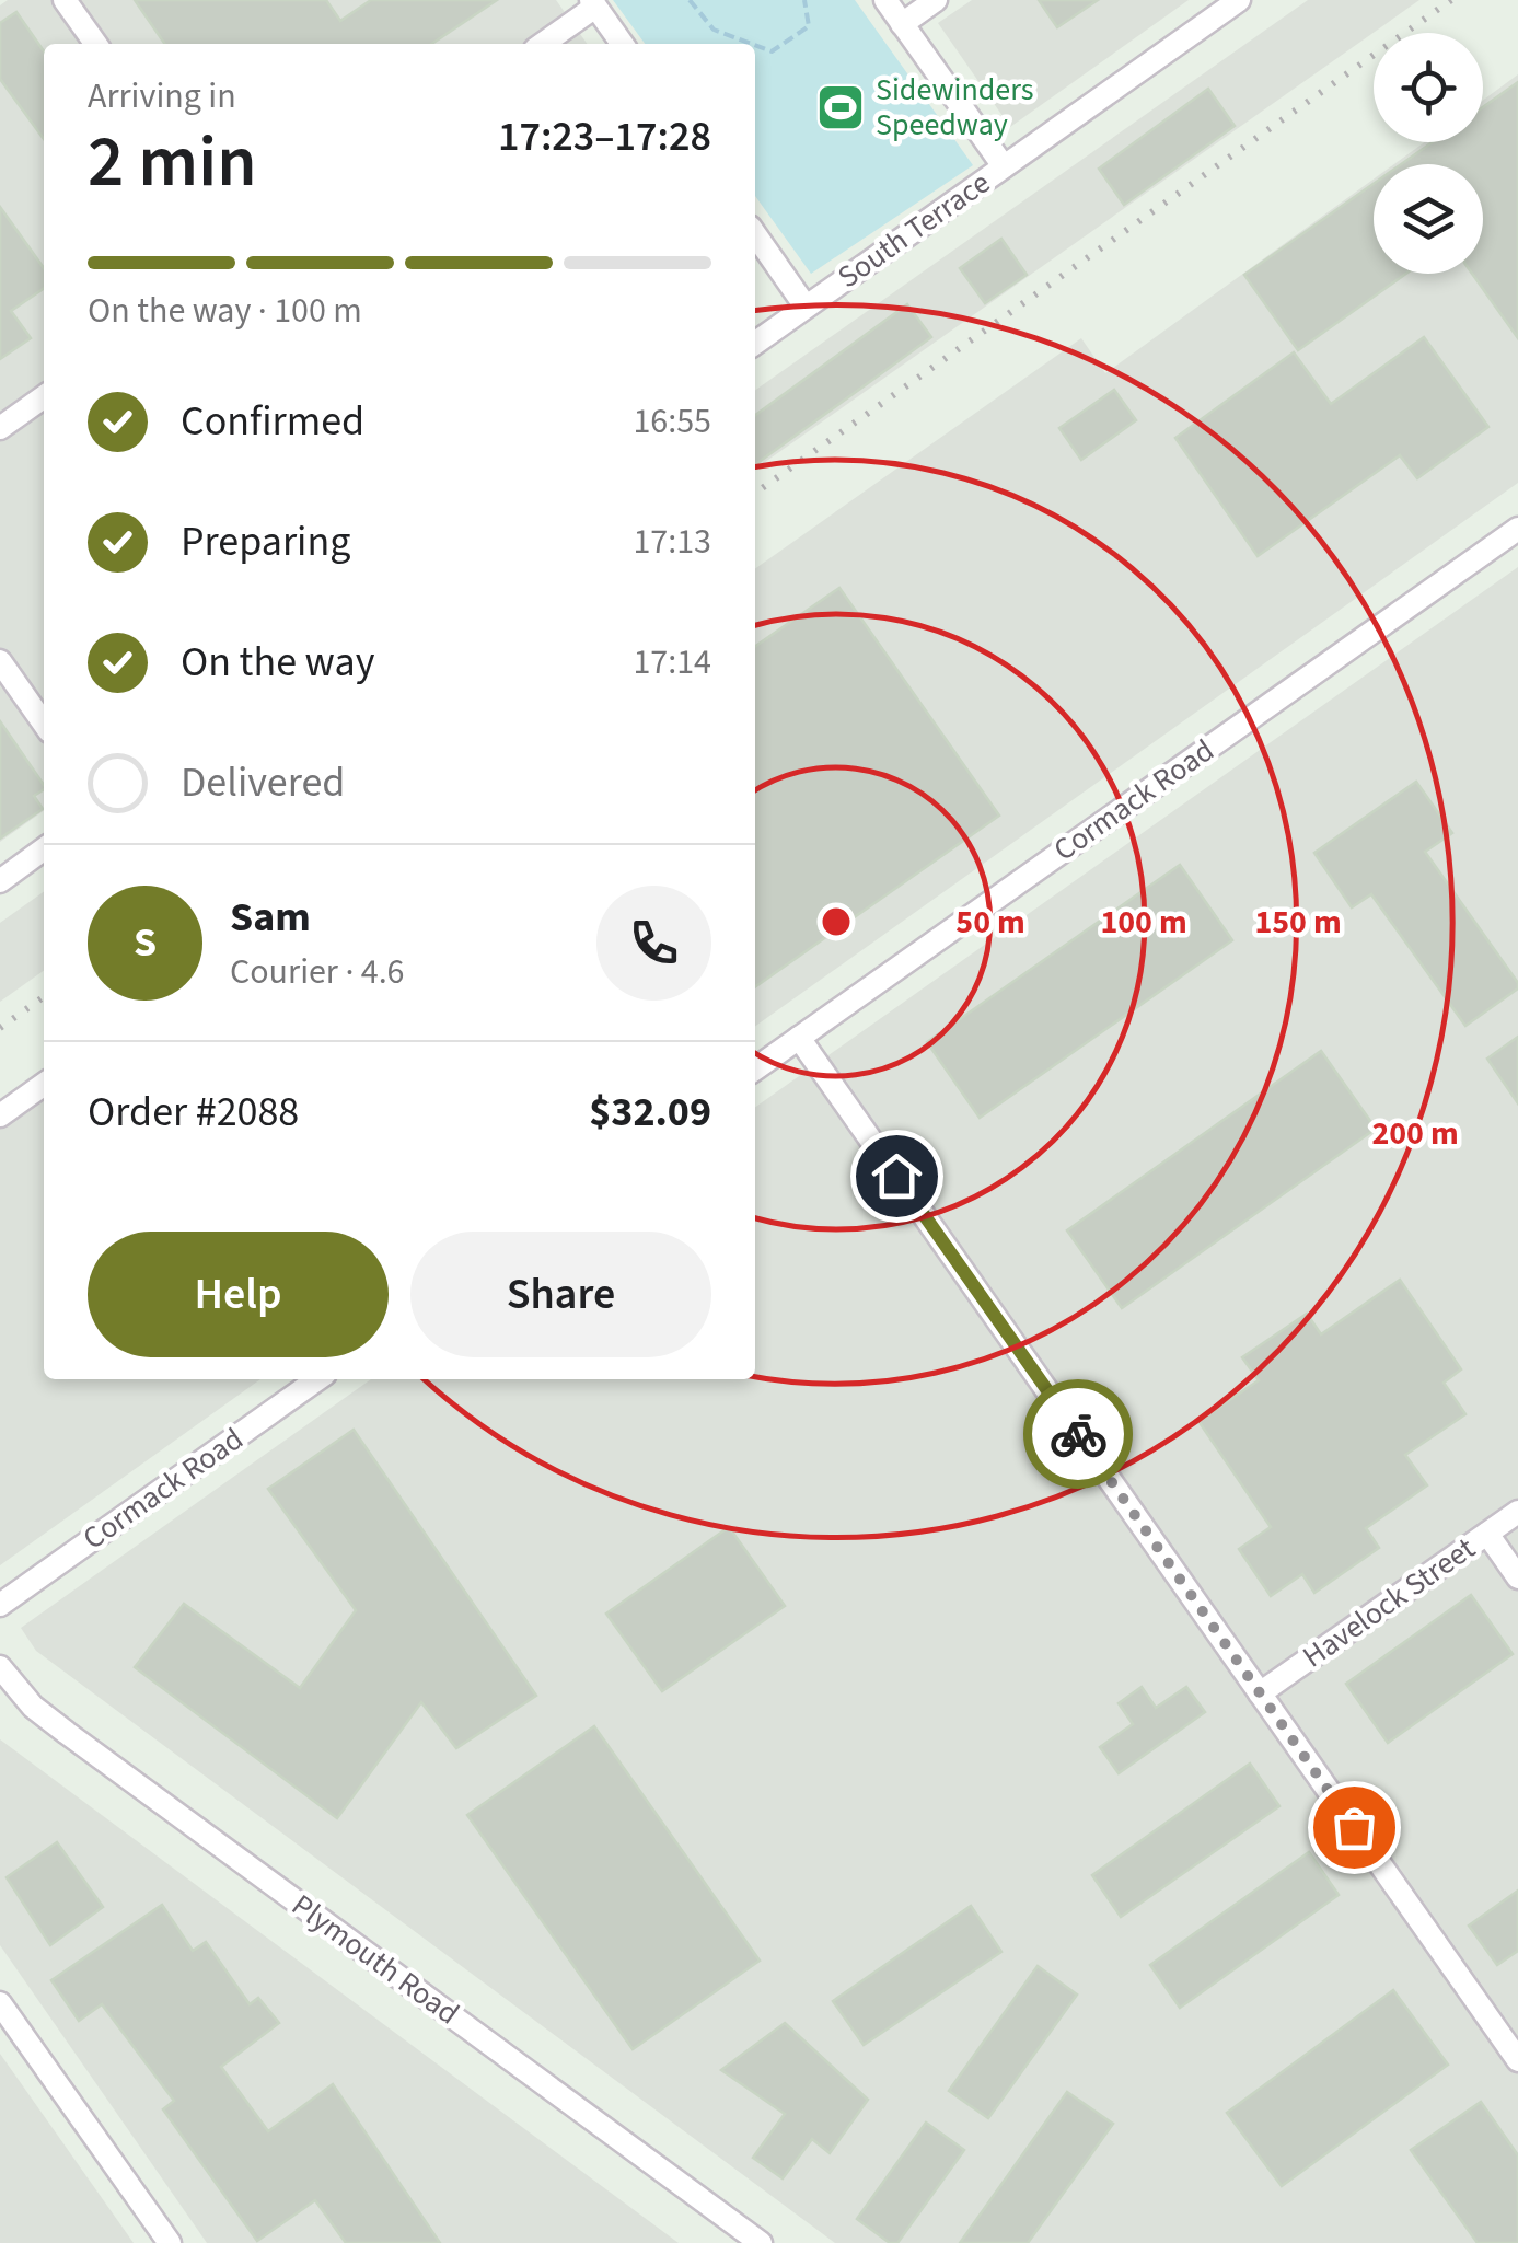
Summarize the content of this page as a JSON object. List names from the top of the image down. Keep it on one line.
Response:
{"streets":{"street":["South Terrace","Cormack Road","Havelock Street","Plymouth Road"]},"places":{"sports":["Sidewinders Speedway"]},"page":{"heading":["2 min","Arriving in","17:23–17:28"],"panel":["Sam","Courier · 4.6","Order #2088","$32.09"],"bar":"On the way · 100 m","list":[["Confirmed","16:55"],["Preparing","17:13"],["On the way","17:14"],"Delivered"],"round":"S","buttons":["Help","Share"]},"rings":["50 m","100 m","150 m","200 m"]}
